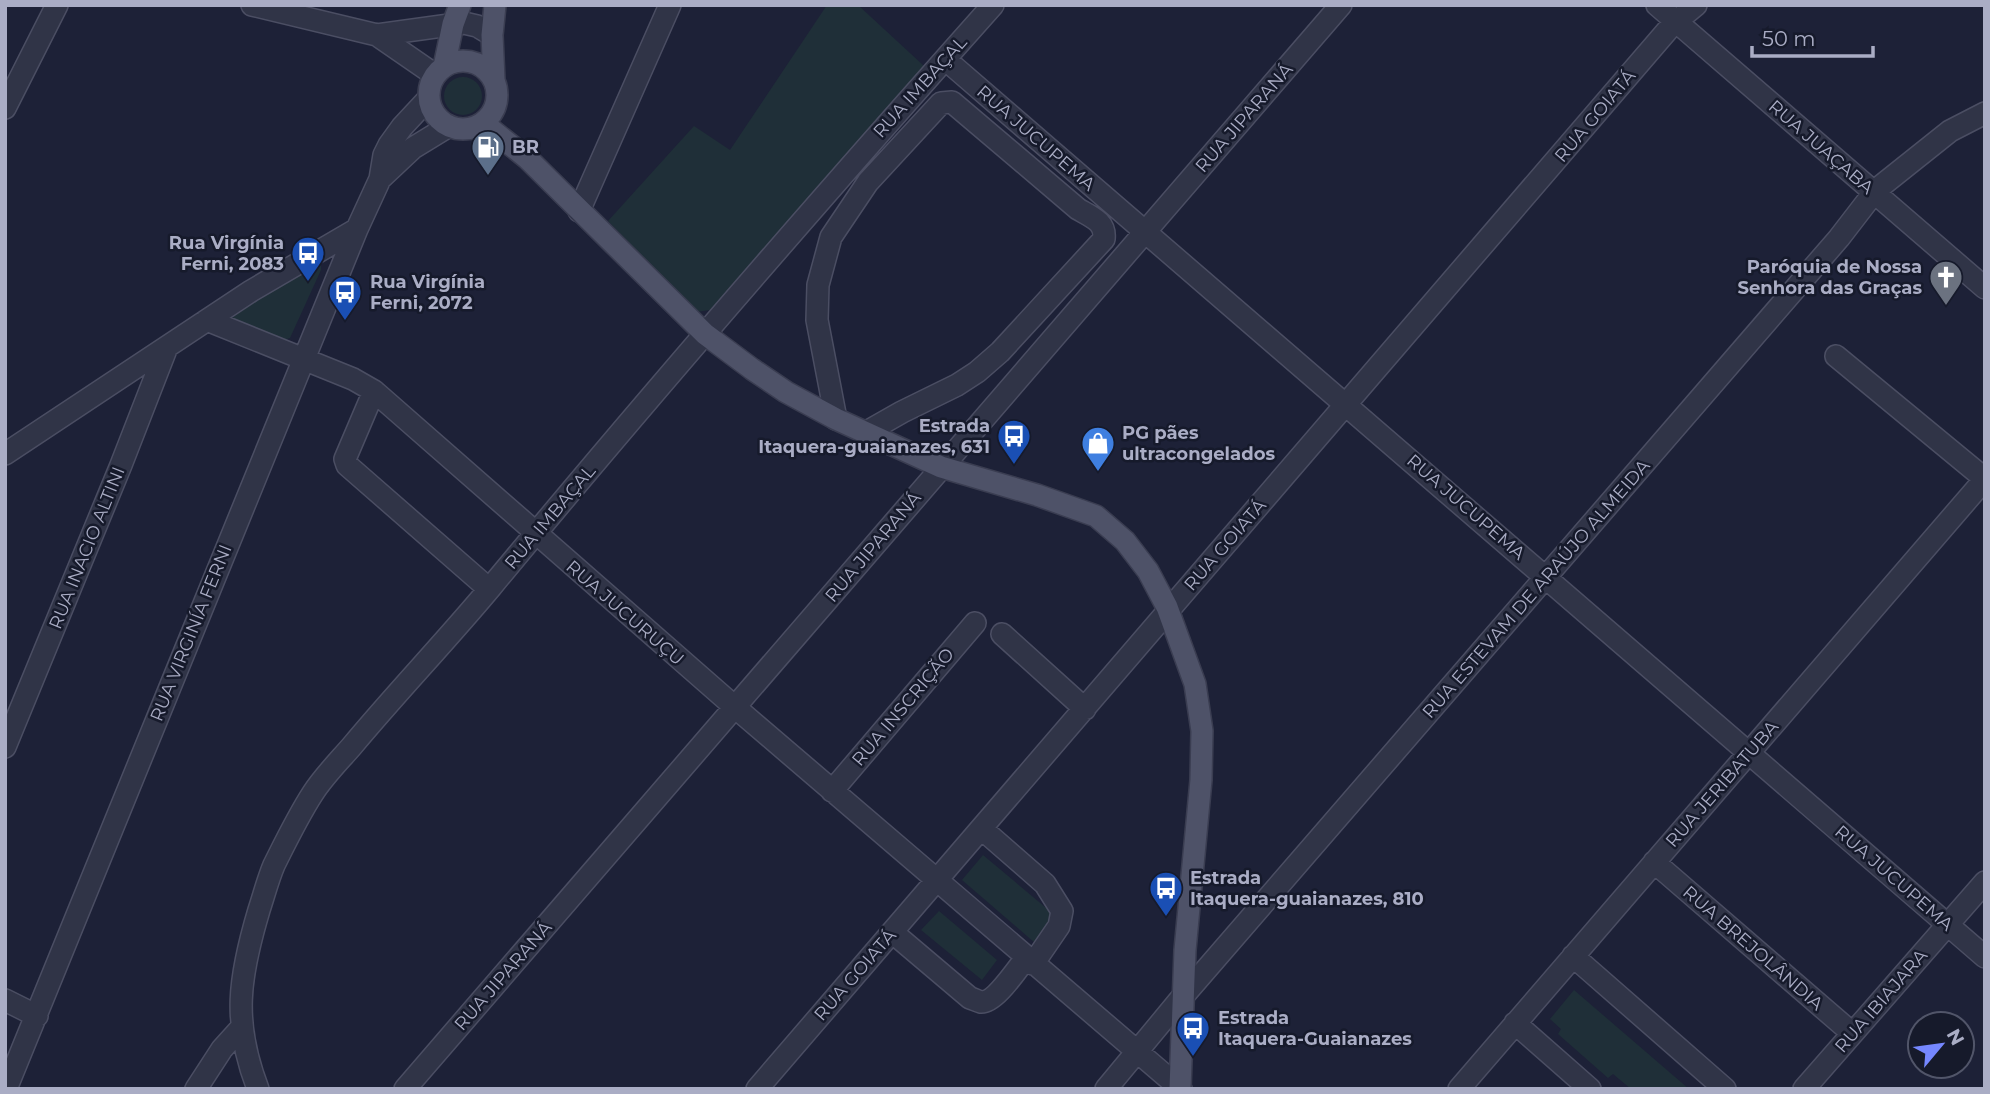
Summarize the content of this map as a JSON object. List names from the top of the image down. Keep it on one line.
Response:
{"streets":{"street":["RUA IMBAÇAL","RUA GOIATÁ","RUA JIPARANÁ","RUA JUCUPEMA","RUA JUAÇABA","RUA INACIO ALTINI","RUA ESTEVAM DE ARAÚJO ALMEIDA","RUA JUCURUÇU","RUA VIRGINÍA FERNI","RUA INSCRIÇÃO","RUA JERIBATUBA","RUA BREJOLÂNDIA","RUA IBIAJARA"]},"crossings":[["RUA IMBAÇAL","RUA JUCUPEMA"],["RUA IMBAÇAL","RUA JUCURUÇU"],["RUA GOIATÁ","RUA JUCUPEMA"],["RUA GOIATÁ","RUA JUAÇABA"],["RUA GOIATÁ","RUA JUCURUÇU"],["RUA JIPARANÁ","RUA JUCUPEMA"],["RUA JIPARANÁ","RUA JUCURUÇU"],["RUA JUCUPEMA","RUA ESTEVAM DE ARAÚJO ALMEIDA"],["RUA JUCUPEMA","RUA JERIBATUBA"],["RUA JUCUPEMA","RUA IBIAJARA"],["RUA JUAÇABA","RUA ESTEVAM DE ARAÚJO ALMEIDA"],["RUA JUCURUÇU","RUA VIRGINÍA FERNI"],["RUA JUCURUÇU","RUA INSCRIÇÃO"],["RUA JERIBATUBA","RUA BREJOLÂNDIA"],["RUA BREJOLÂNDIA","RUA IBIAJARA"]],"places":{"fuel station":["BR"],"bus stop":["Rua Virgínia Ferni, 2083","Rua Virgínia Ferni, 2072","Estrada Itaquera-guaianazes, 631","Estrada Itaquera-guaianazes, 810","Estrada Itaquera-Guaianazes"],"church":["Paróquia de Nossa Senhora das Graças"],"shop":["PG pães ultracongelados"]},"scale_bar":"50 m","north":"top right"}
